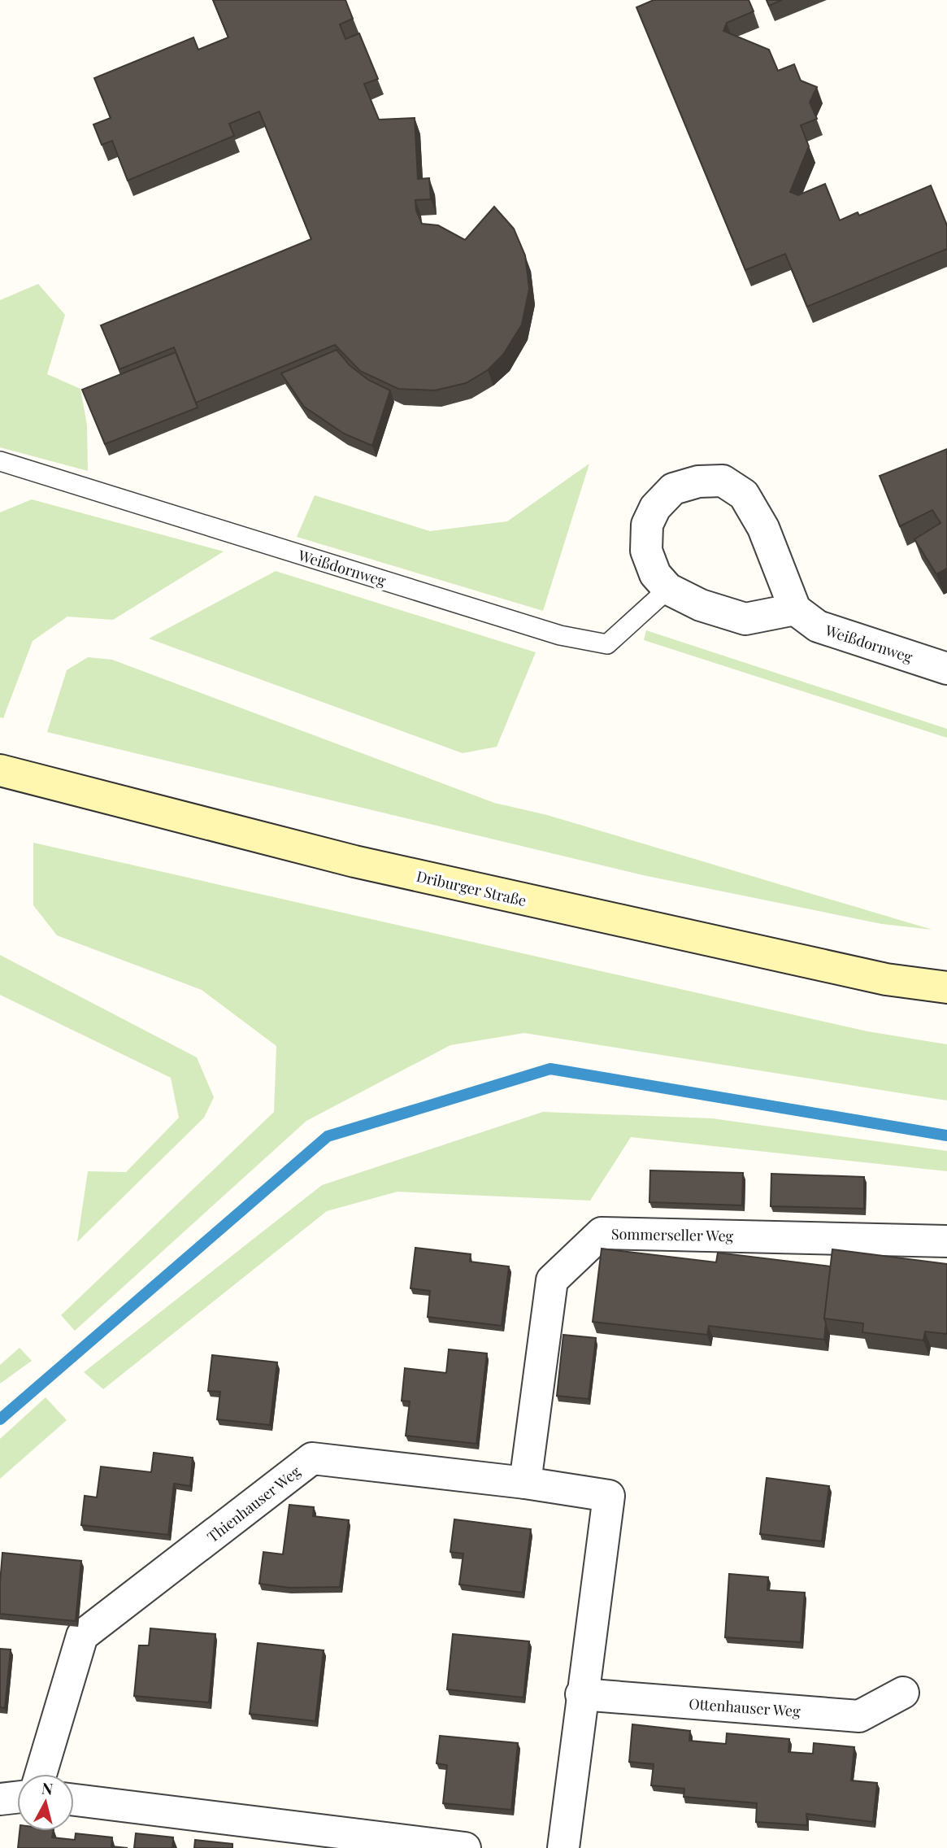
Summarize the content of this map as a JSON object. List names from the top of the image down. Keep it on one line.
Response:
{"streets":{"main road":["Driburger Straße"],"street":["Weißdornweg","Sommerseller Weg","Thienhauser Weg","Ottenhauser Weg"]},"crossings":[["Sommerseller Weg","Thienhauser Weg"],["Thienhauser Weg","Ottenhauser Weg"]],"north":"top"}
